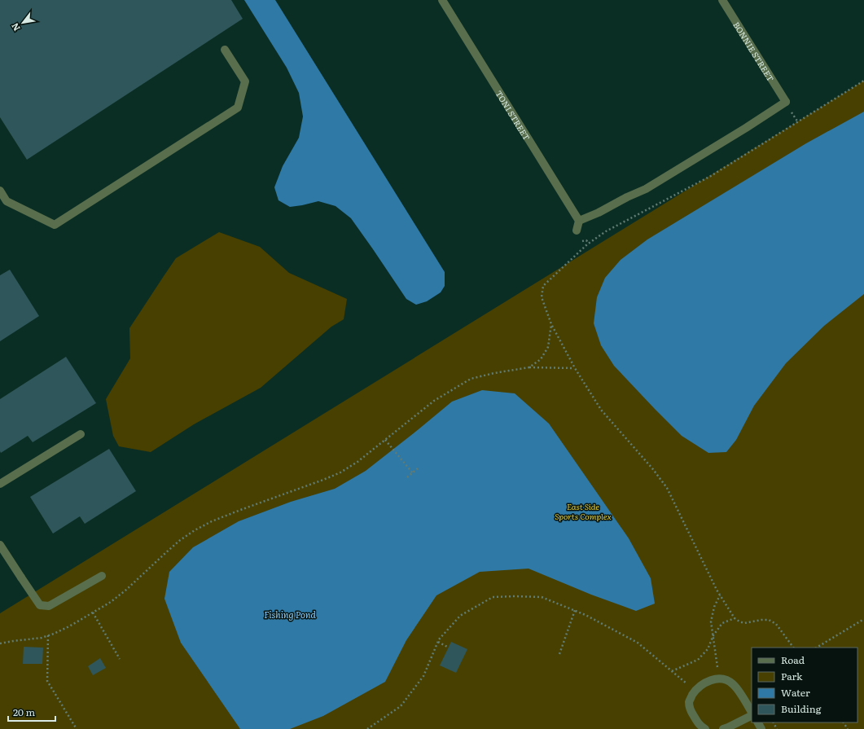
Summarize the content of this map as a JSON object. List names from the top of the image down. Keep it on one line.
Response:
{"streets":{"street":["BONNIE STREET","TONI STREET"]},"crossings":[["BONNIE STREET","TONI STREET"]],"water":["Fishing Pond"],"parks":["East Side Sports Complex"],"legend":["Road","Park","Water","Building"],"scale_bar":"20 m","north":"bottom left"}
